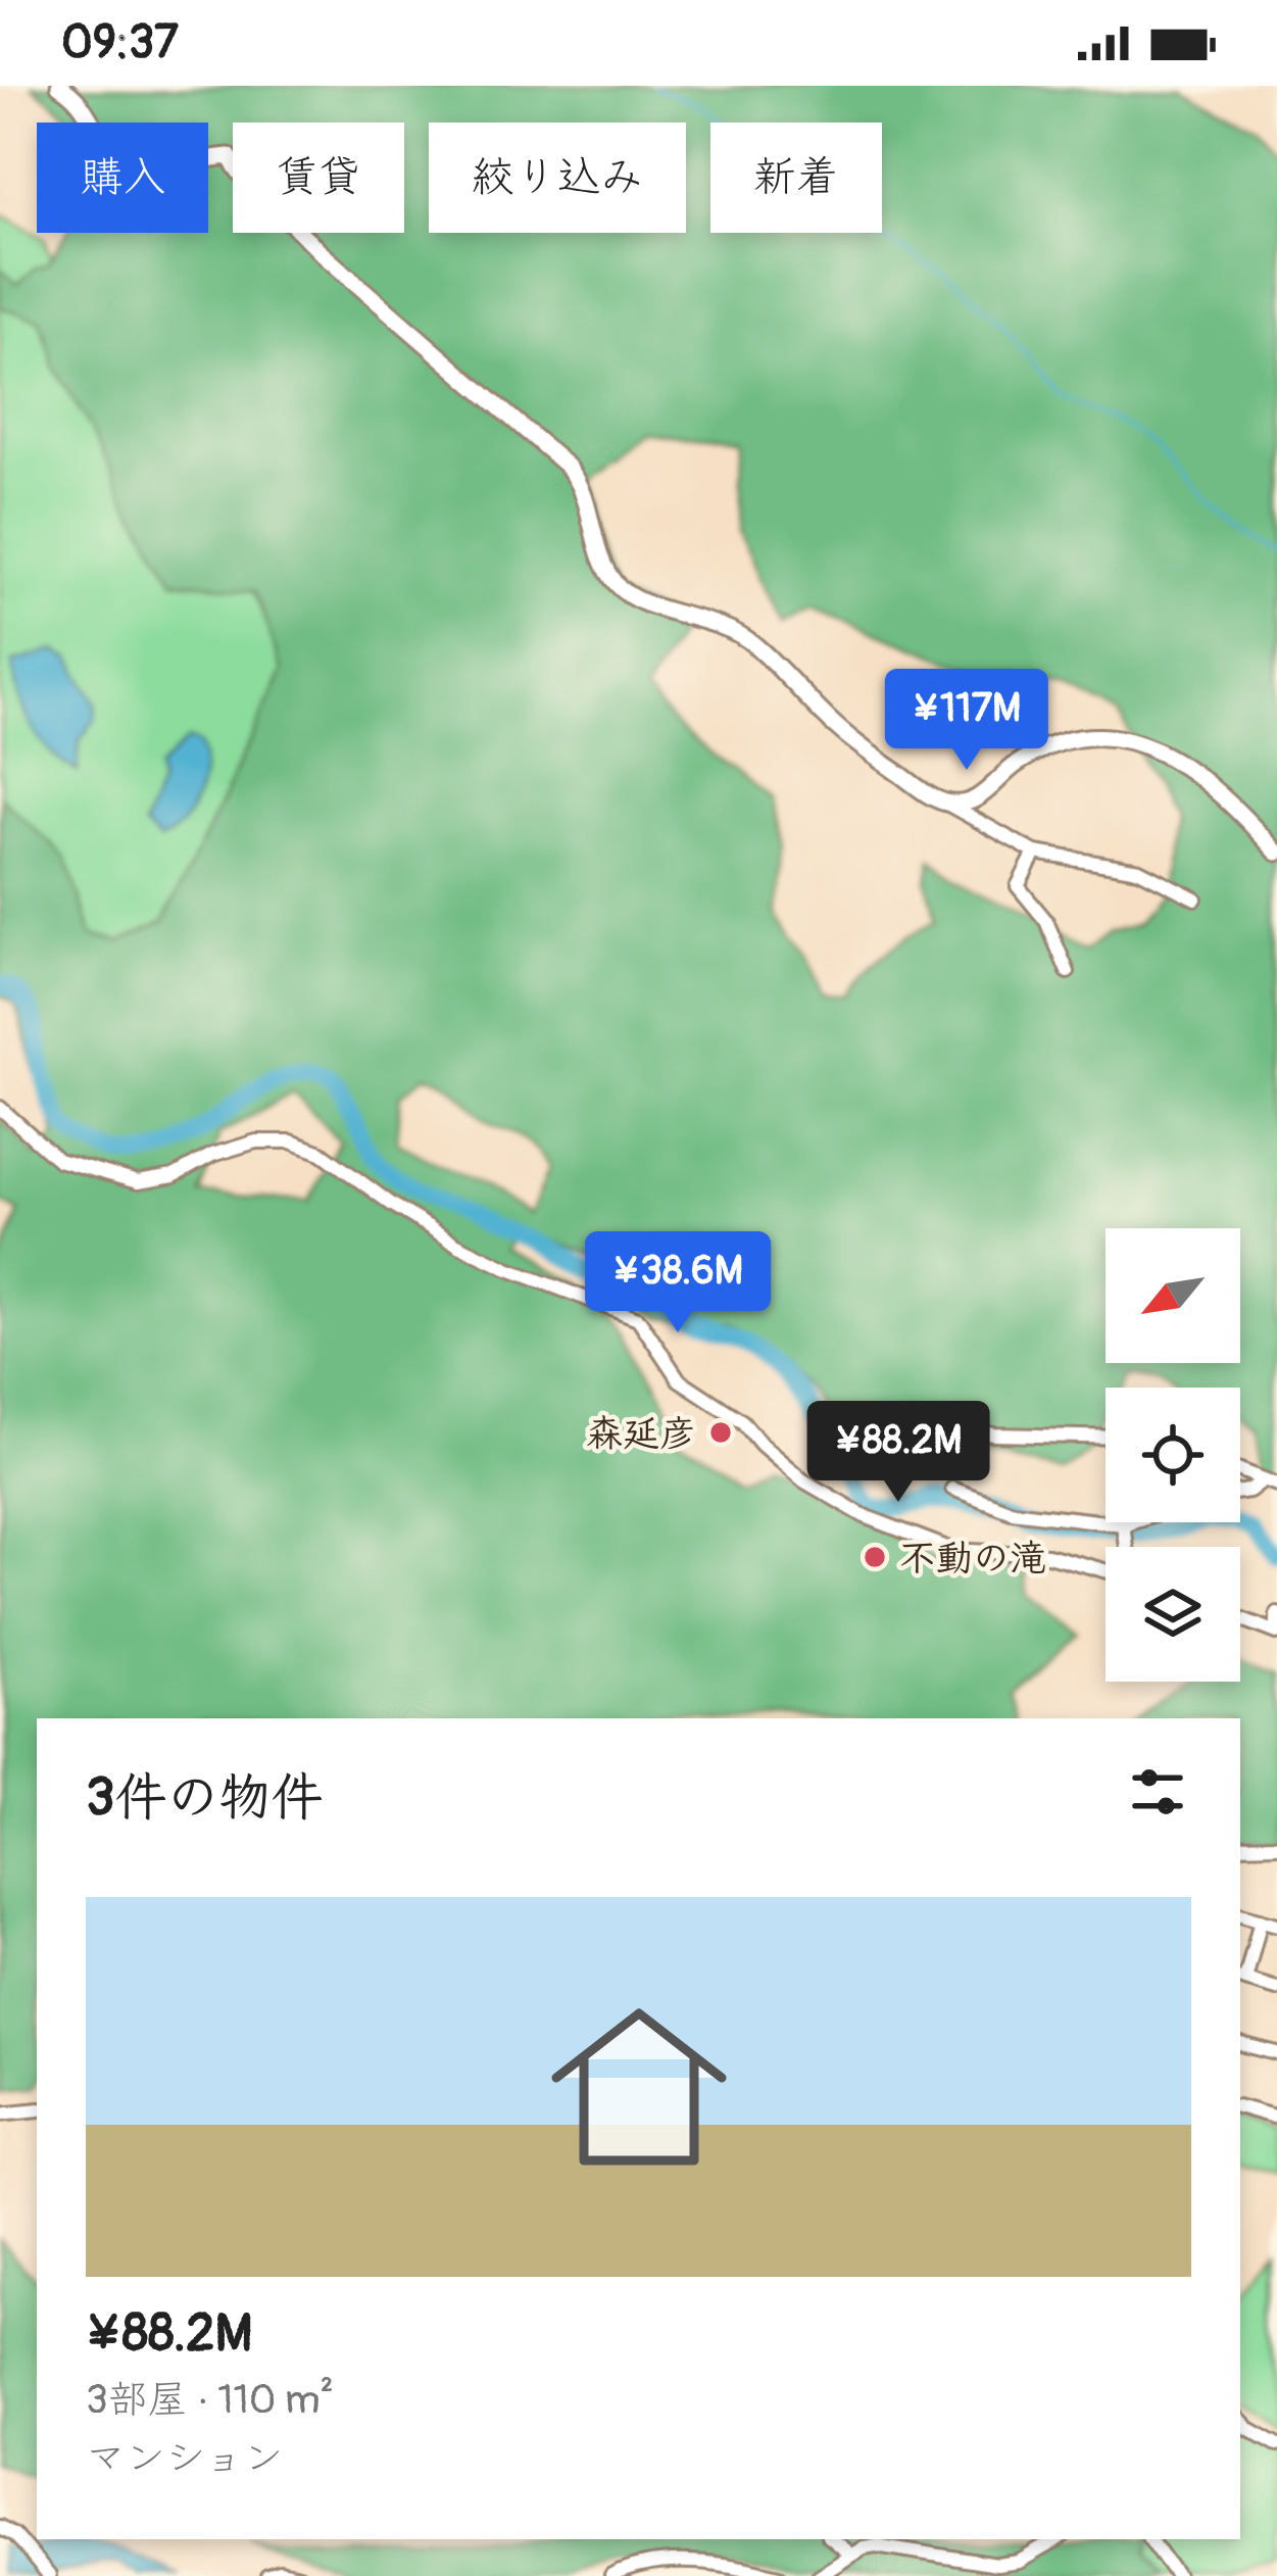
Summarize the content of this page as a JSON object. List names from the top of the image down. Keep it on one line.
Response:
{"places":["森延彦","不動の滝"],"north":"bottom left","page":{"status":"09:37","chip":["購入","賃貸","絞り込み","新着"],"price":["¥117M","¥38.6M","¥88.2M"],"heading":"3件の物件","list":[{"name":"¥88.2M","note":"3部屋 · 110 m² · マンション"}]}}
